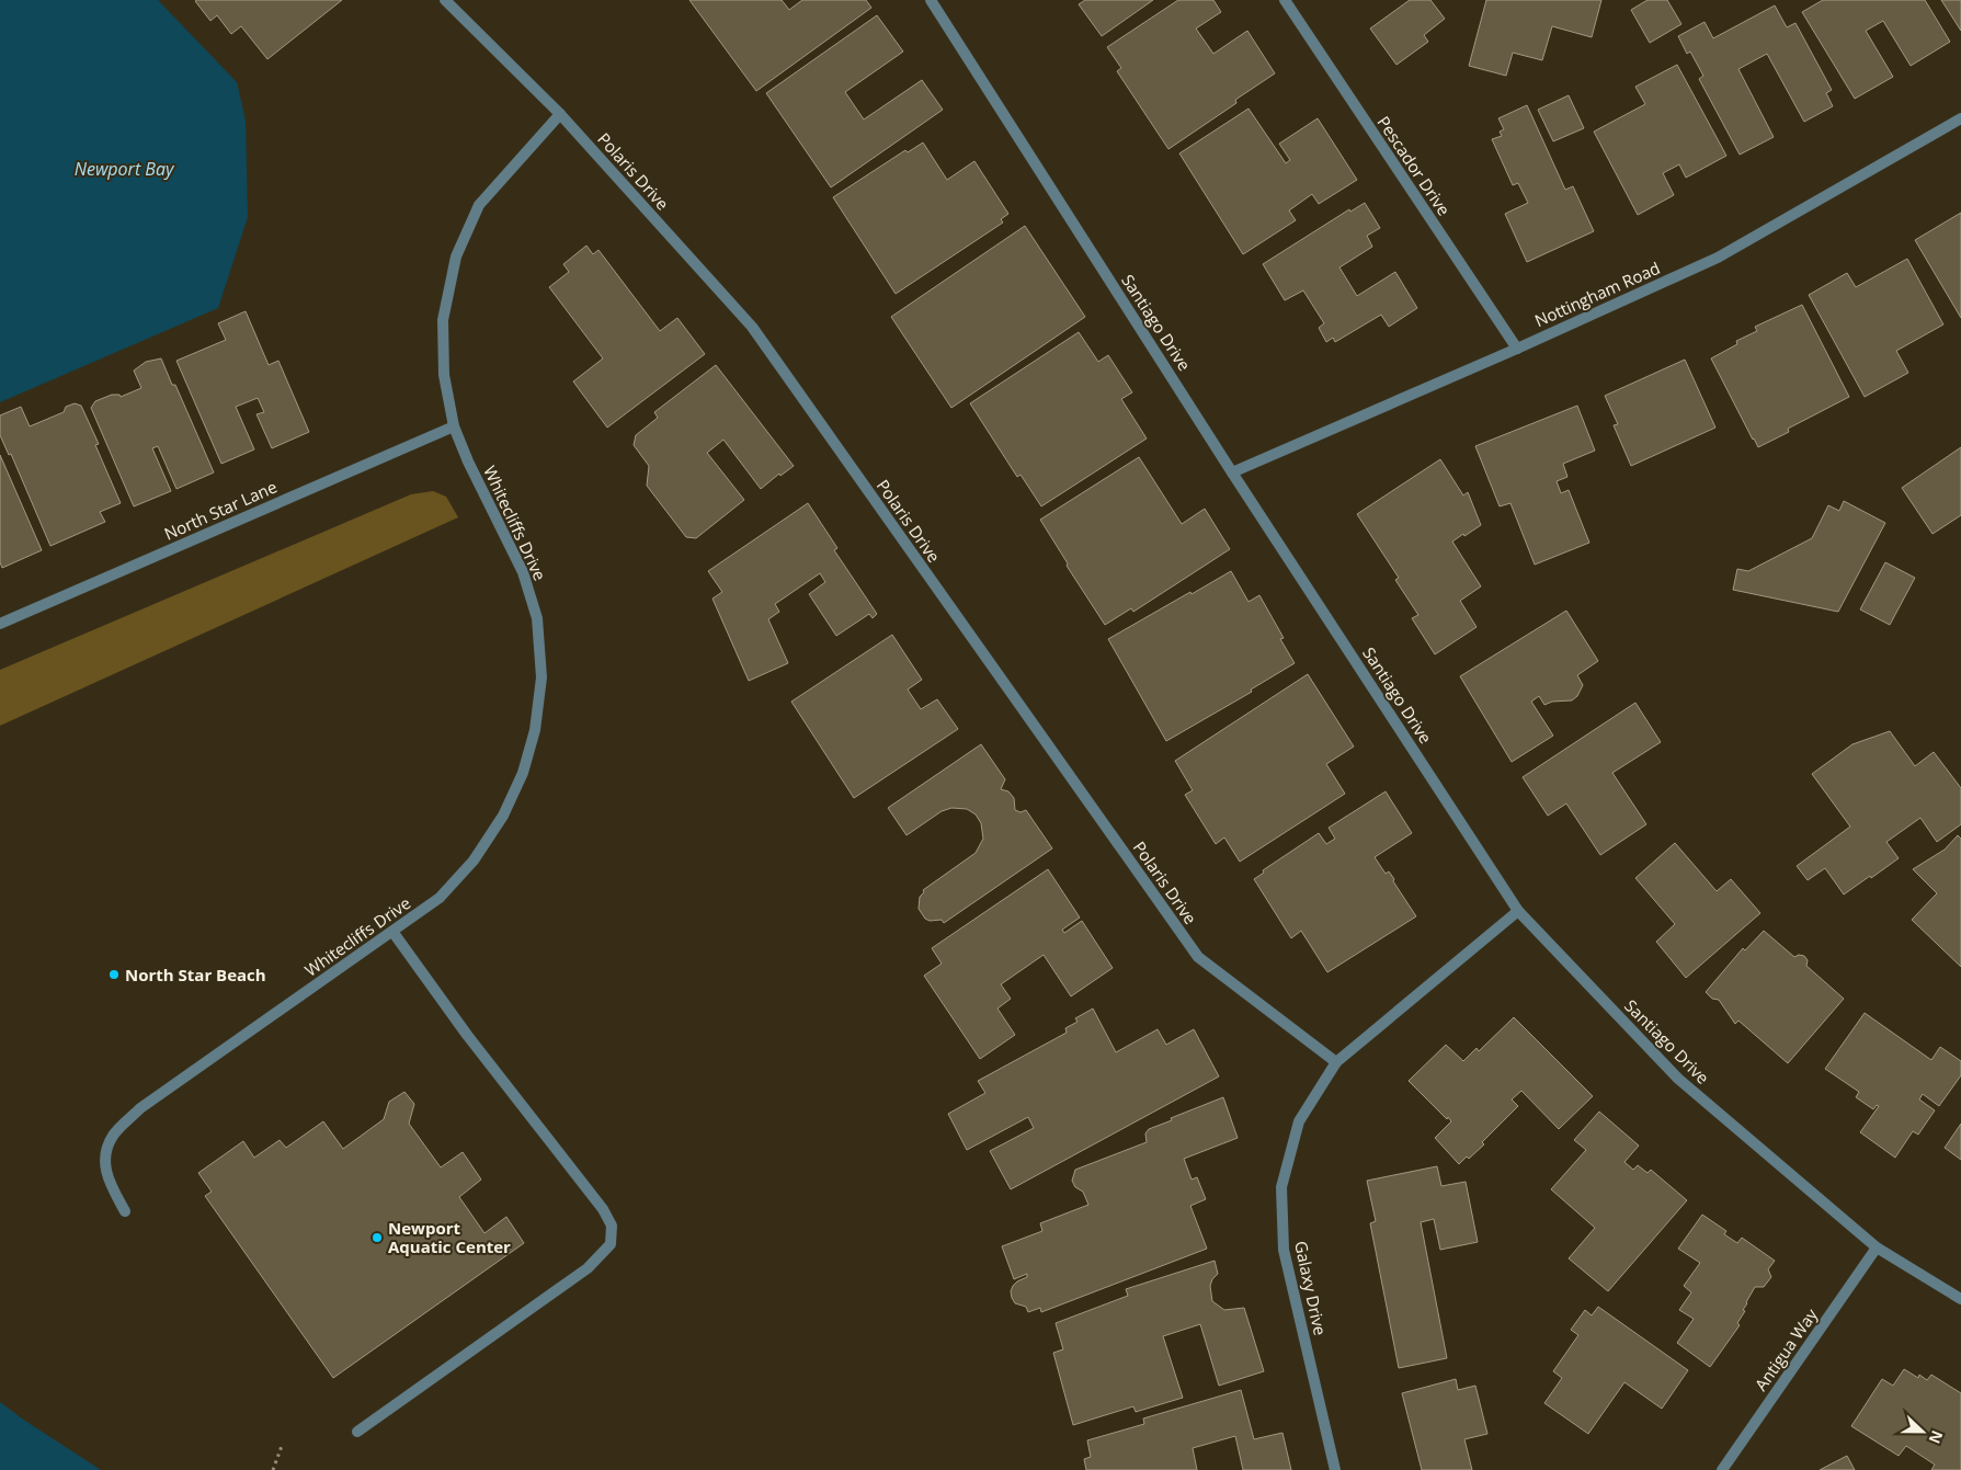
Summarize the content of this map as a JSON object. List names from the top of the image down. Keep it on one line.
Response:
{"streets":{"street":["Pescador Drive","Polaris Drive","Nottingham Road","Santiago Drive","North Star Lane","Whitecliffs Drive","Galaxy Drive","Antigua Way"]},"crossings":[["Pescador Drive","Nottingham Road"],["Polaris Drive","Whitecliffs Drive"],["Polaris Drive","Galaxy Drive"],["Nottingham Road","Santiago Drive"],["Santiago Drive","Galaxy Drive"],["Santiago Drive","Antigua Way"],["North Star Lane","Whitecliffs Drive"]],"water":["Newport Bay"],"places":["North Star Beach","Newport Aquatic Center"],"north":"right"}
